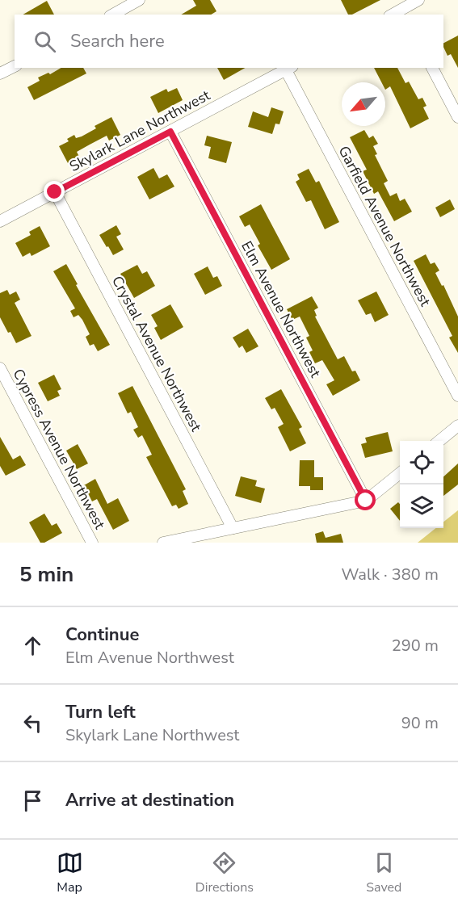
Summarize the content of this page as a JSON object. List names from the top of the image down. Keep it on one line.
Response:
{"streets":{"street":["Skylark Lane Northwest","Garfield Avenue Northwest","Elm Avenue Northwest","Crystal Avenue Northwest","Cypress Avenue Northwest"]},"crossings":[["Skylark Lane Northwest","Garfield Avenue Northwest"],["Skylark Lane Northwest","Elm Avenue Northwest"],["Skylark Lane Northwest","Crystal Avenue Northwest"]],"north":"bottom left","page":{"search":"Search here","heading":["5 min","Walk · 380 m"],"list":[["Continue","Elm Avenue Northwest","290 m"],["Turn left","Skylark Lane Northwest","90 m"],"Arrive at destination"],"nav":["Map","Directions","Saved"]}}
